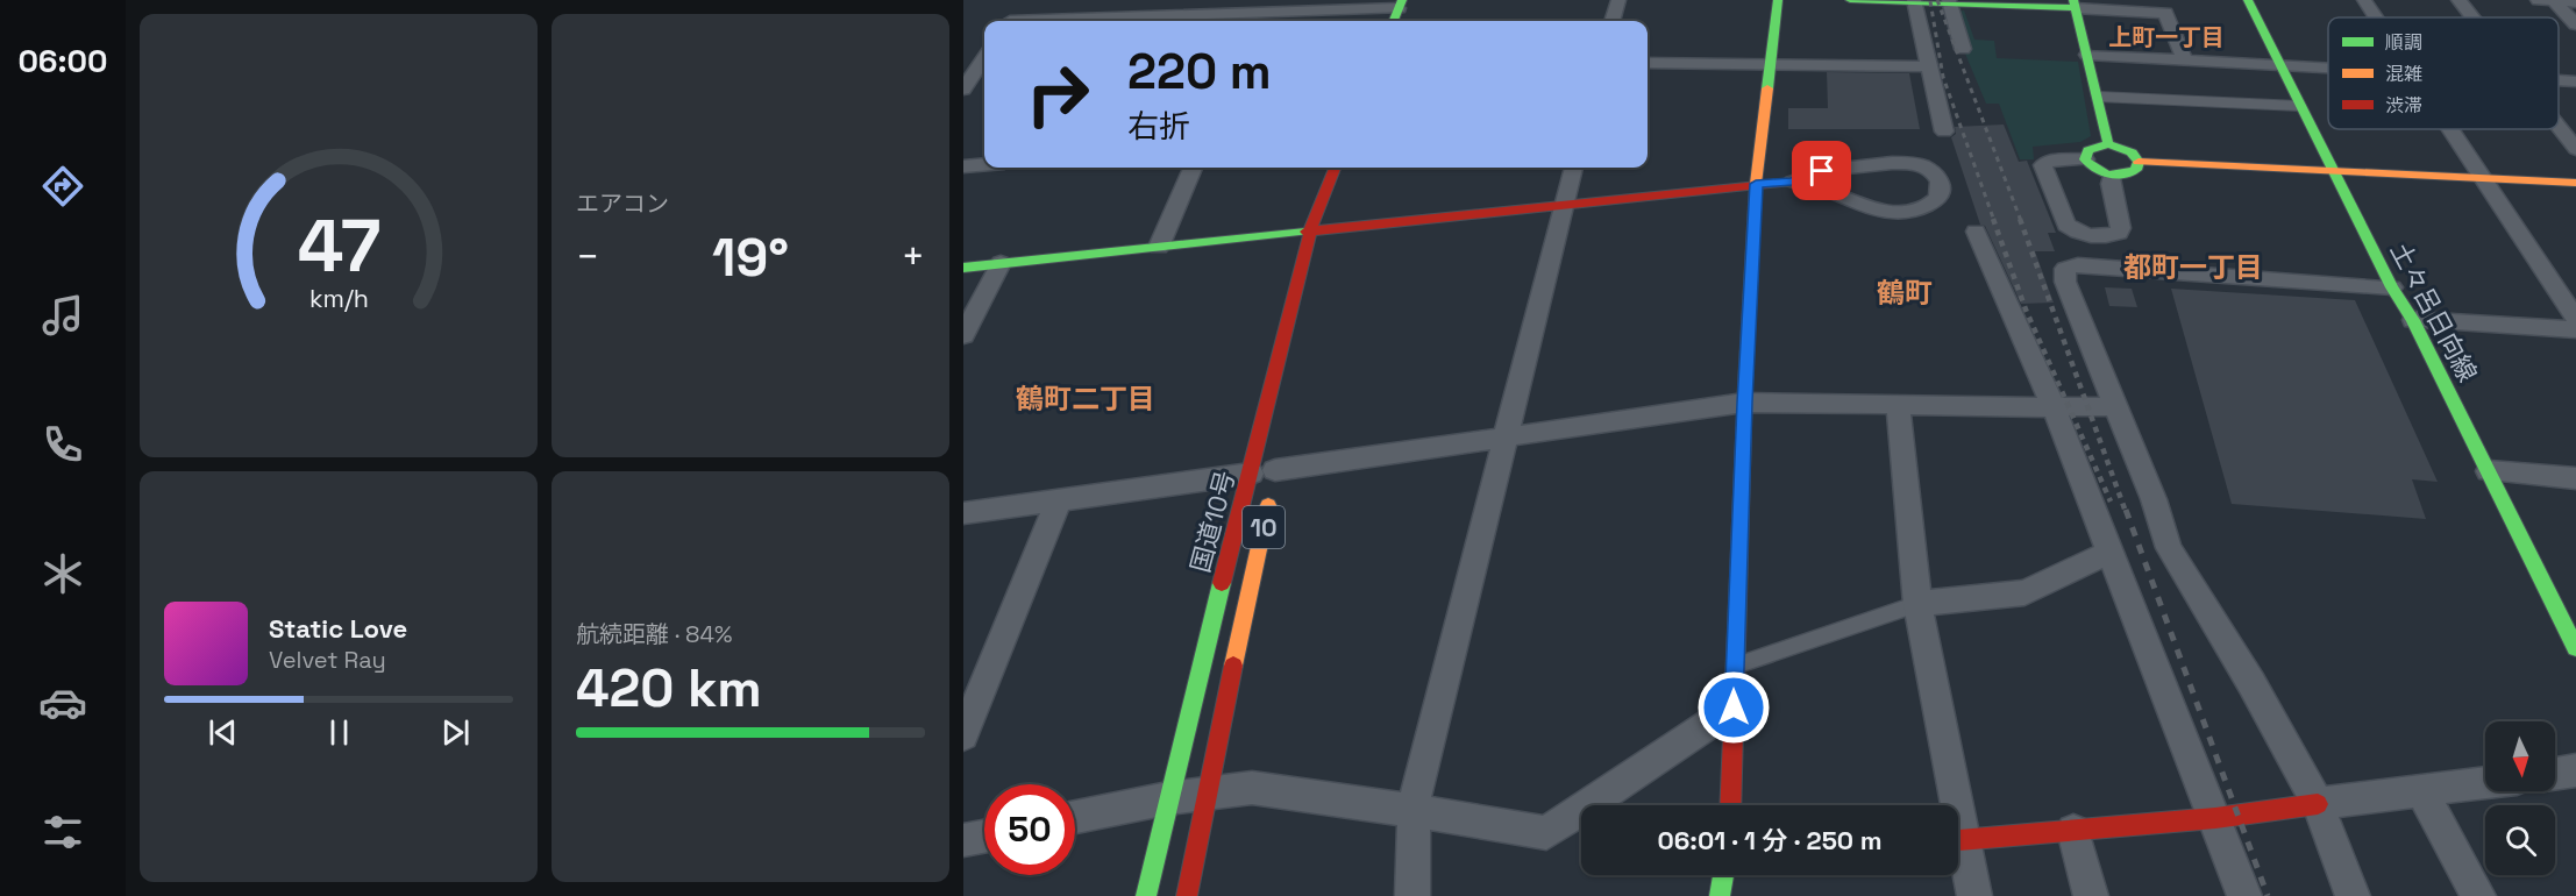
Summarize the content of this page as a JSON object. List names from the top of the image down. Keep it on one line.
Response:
{"streets":{"main road":["土々呂日向線","国道10号","10"]},"districts":["上町一丁目","都町一丁目","鶴町","鶴町二丁目"],"legend":["順調","混雑","渋滞"],"north":"bottom","page":{"tabs":"06:00","tile":["エアコン",["航続距離 · 84%","420 km"]],"turn":["220 m","右折"],"heat":["−","19°","+"],"song":["Static Love","Velvet Ray"],"limit":"50","trip":"06:01 · 1 分 · 250 m","gauge":["47","km/h"]}}
